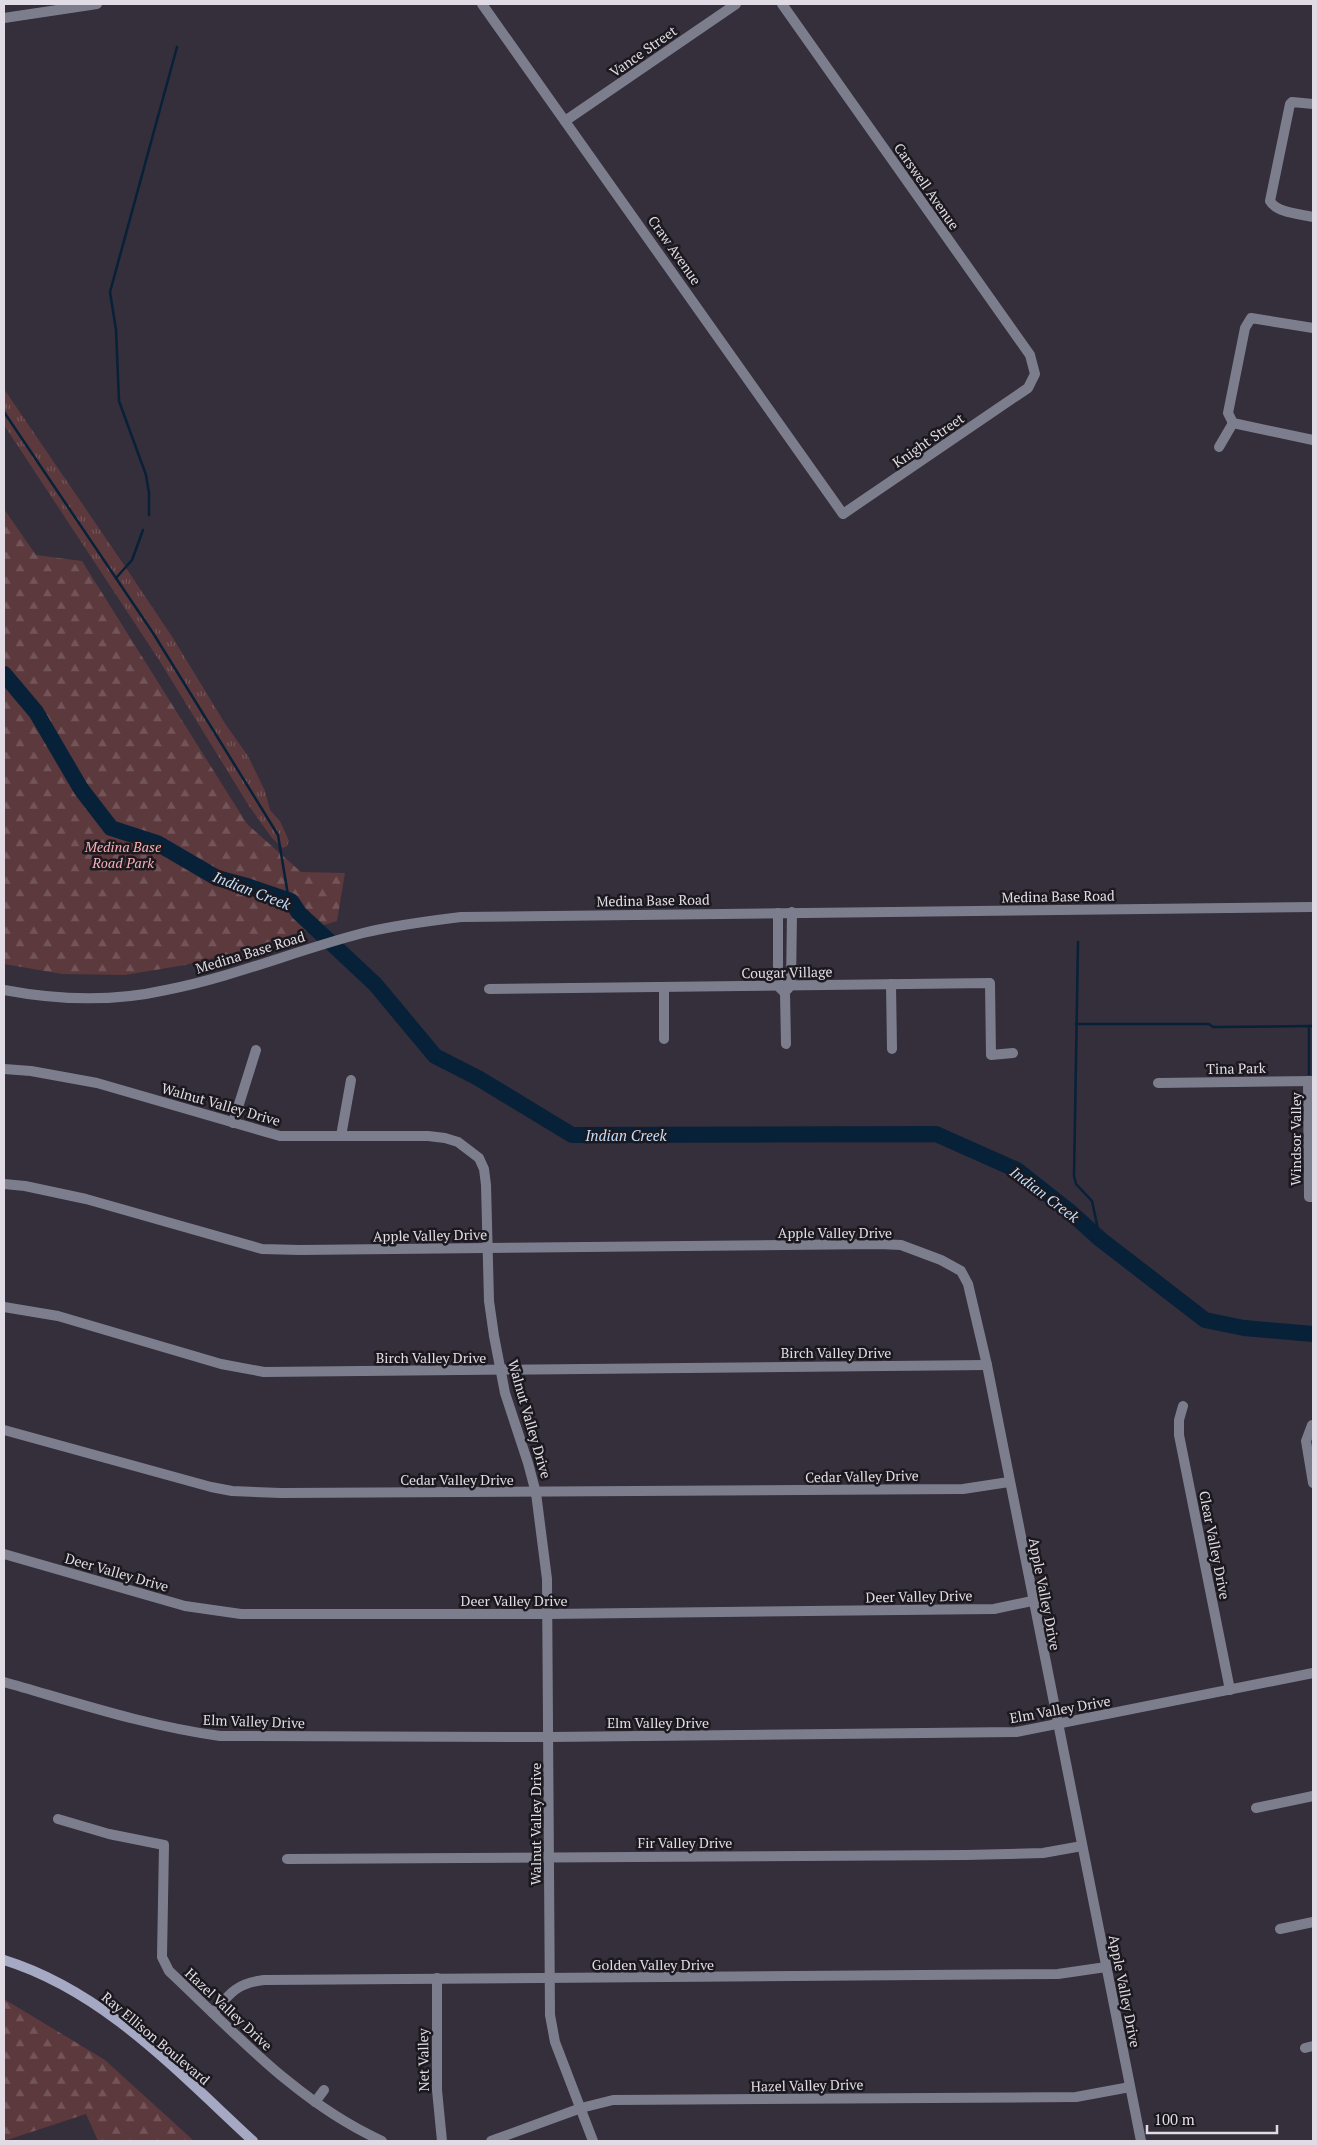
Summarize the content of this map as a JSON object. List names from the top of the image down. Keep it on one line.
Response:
{"streets":{"main road":["Ray Ellison Boulevard"],"street":["Vance Street","Carswell Avenue","Craw Avenue","Knight Street","Medina Base Road","Cougar Village","Tina Park","Walnut Valley Drive","Windsor Valley","Apple Valley Drive","Birch Valley Drive","Cedar Valley Drive","Clear Valley Drive","Deer Valley Drive","Elm Valley Drive","Fir Valley Drive","Golden Valley Drive","Hazel Valley Drive","Net Valley"]},"crossings":[["Vance Street","Craw Avenue"],["Carswell Avenue","Knight Street"],["Craw Avenue","Knight Street"],["Tina Park","Windsor Valley"],["Walnut Valley Drive","Apple Valley Drive"],["Walnut Valley Drive","Birch Valley Drive"],["Walnut Valley Drive","Cedar Valley Drive"],["Walnut Valley Drive","Deer Valley Drive"],["Walnut Valley Drive","Elm Valley Drive"],["Walnut Valley Drive","Fir Valley Drive"],["Walnut Valley Drive","Golden Valley Drive"],["Walnut Valley Drive","Hazel Valley Drive"],["Apple Valley Drive","Birch Valley Drive"],["Apple Valley Drive","Cedar Valley Drive"],["Apple Valley Drive","Deer Valley Drive"],["Apple Valley Drive","Elm Valley Drive"],["Apple Valley Drive","Fir Valley Drive"],["Apple Valley Drive","Golden Valley Drive"],["Apple Valley Drive","Hazel Valley Drive"],["Clear Valley Drive","Elm Valley Drive"],["Golden Valley Drive","Hazel Valley Drive"],["Golden Valley Drive","Net Valley"]],"water":["Indian Creek"],"parks":["Medina Base Road Park"],"scale_bar":"100 m"}
